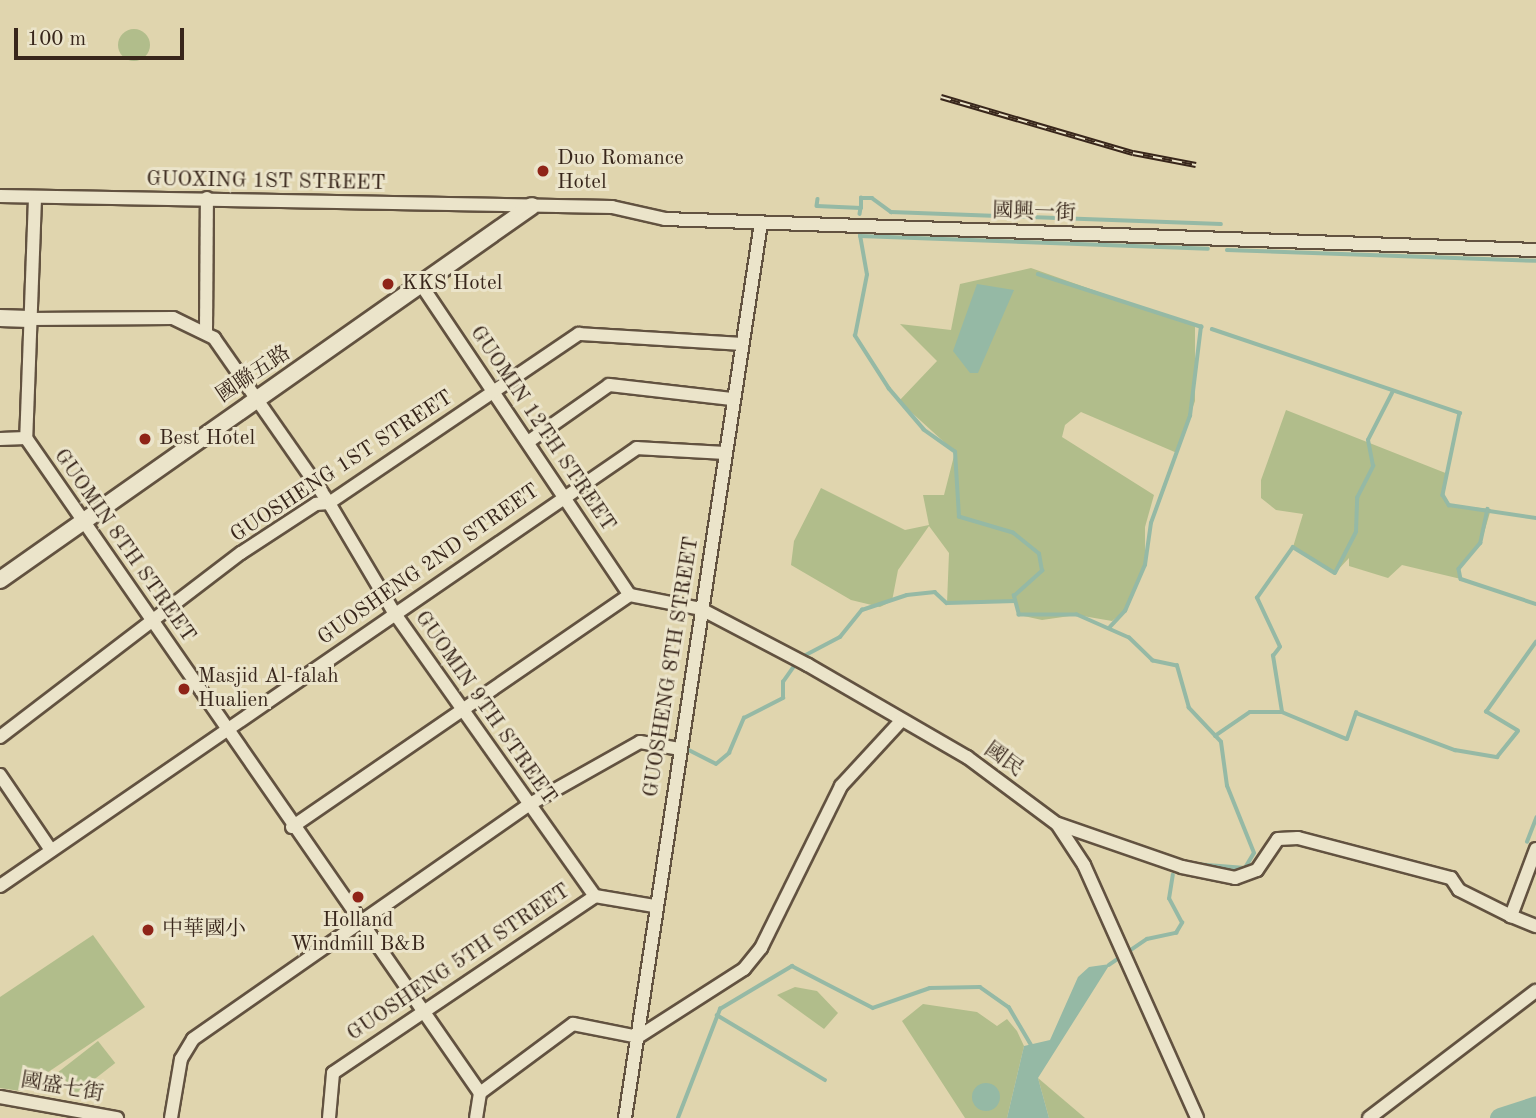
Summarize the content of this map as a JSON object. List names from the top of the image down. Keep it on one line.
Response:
{"streets":{"street":["GUOXING 1ST STREET","國興一街","國聯五路","GUOMIN 12TH STREET","GUOSHENG 1ST STREET","GUOMIN 8TH STREET","GUOSHENG 2ND STREET","GUOSHENG 8TH STREET","GUOMIN 9TH STREET","國民","GUOSHENG 5TH STREET","國盛七街"]},"crossings":[["GUOXING 1ST STREET","國興一街"],["GUOXING 1ST STREET","國聯五路"],["GUOXING 1ST STREET","GUOMIN 8TH STREET"],["國興一街","國聯五路"],["國興一街","GUOSHENG 8TH STREET"],["國聯五路","GUOMIN 12TH STREET"],["國聯五路","GUOMIN 8TH STREET"],["國聯五路","GUOMIN 9TH STREET"],["GUOMIN 12TH STREET","GUOSHENG 1ST STREET"],["GUOMIN 12TH STREET","GUOSHENG 2ND STREET"],["GUOMIN 12TH STREET","國民"],["GUOSHENG 1ST STREET","GUOMIN 8TH STREET"],["GUOSHENG 1ST STREET","GUOSHENG 8TH STREET"],["GUOSHENG 1ST STREET","GUOMIN 9TH STREET"],["GUOMIN 8TH STREET","GUOSHENG 2ND STREET"],["GUOMIN 8TH STREET","GUOSHENG 5TH STREET"],["GUOSHENG 2ND STREET","GUOSHENG 8TH STREET"],["GUOSHENG 2ND STREET","GUOMIN 9TH STREET"],["GUOSHENG 8TH STREET","國民"],["GUOSHENG 8TH STREET","GUOSHENG 5TH STREET"],["GUOMIN 9TH STREET","GUOSHENG 5TH STREET"]],"places":["Duo Romance Hotel","KKS Hotel","Best Hotel","Masjid Al-falah Hualien","Holland Windmill B&B","中華國小"],"scale_bar":"100 m"}
